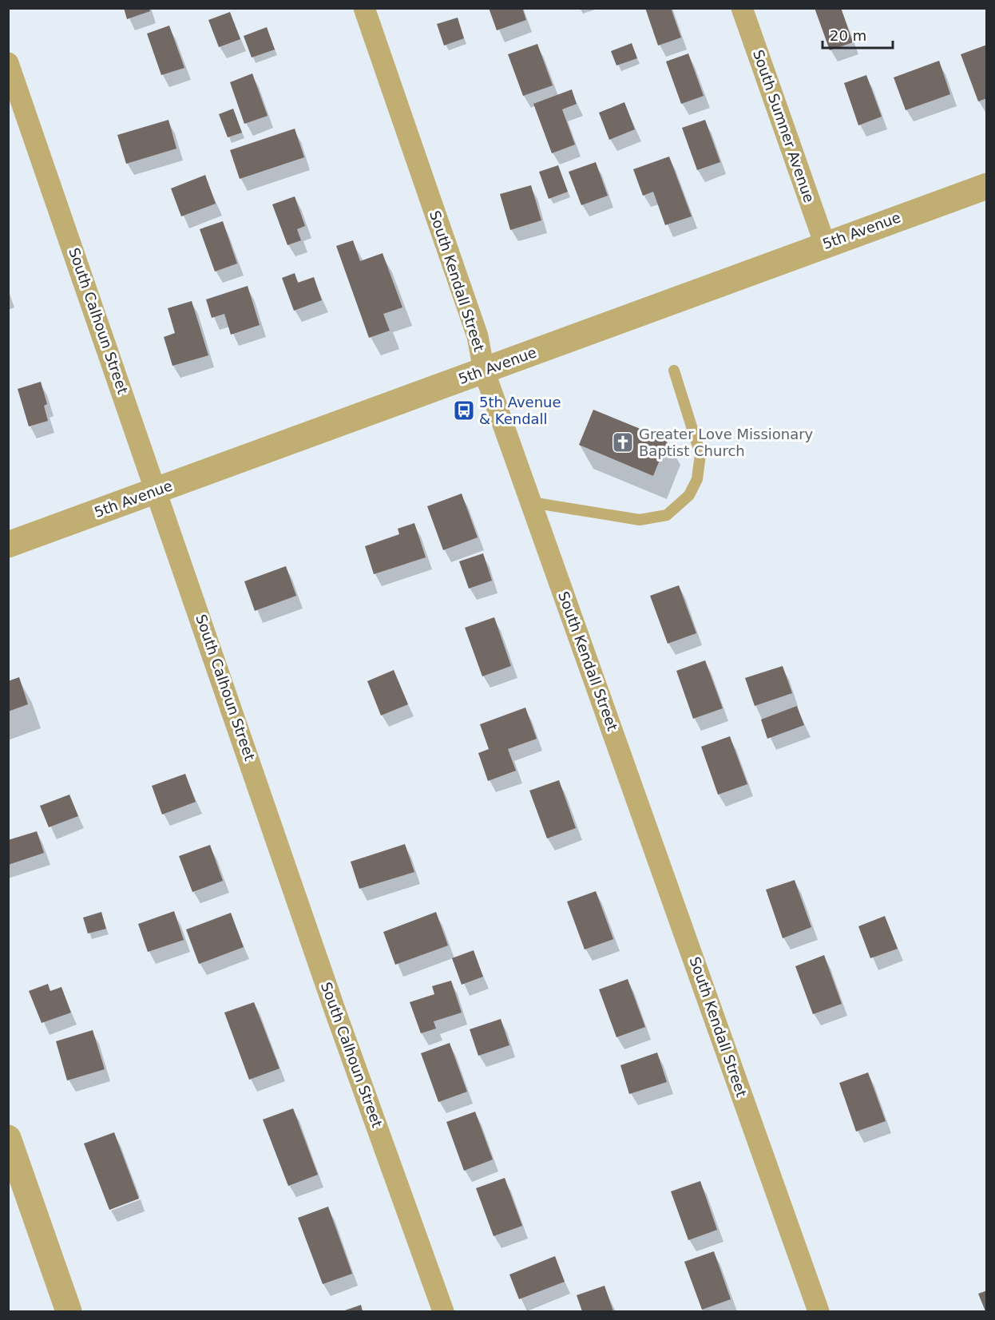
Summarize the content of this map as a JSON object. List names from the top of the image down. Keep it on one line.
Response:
{"streets":{"street":["South Sumner Avenue","5th Avenue","South Kendall Street","South Calhoun Street"]},"crossings":[["South Sumner Avenue","5th Avenue"],["5th Avenue","South Kendall Street"],["5th Avenue","South Calhoun Street"]],"places":{"bus stop":["5th Avenue & Kendall"],"church":["Greater Love Missionary Baptist Church"]},"scale_bar":"20 m"}
